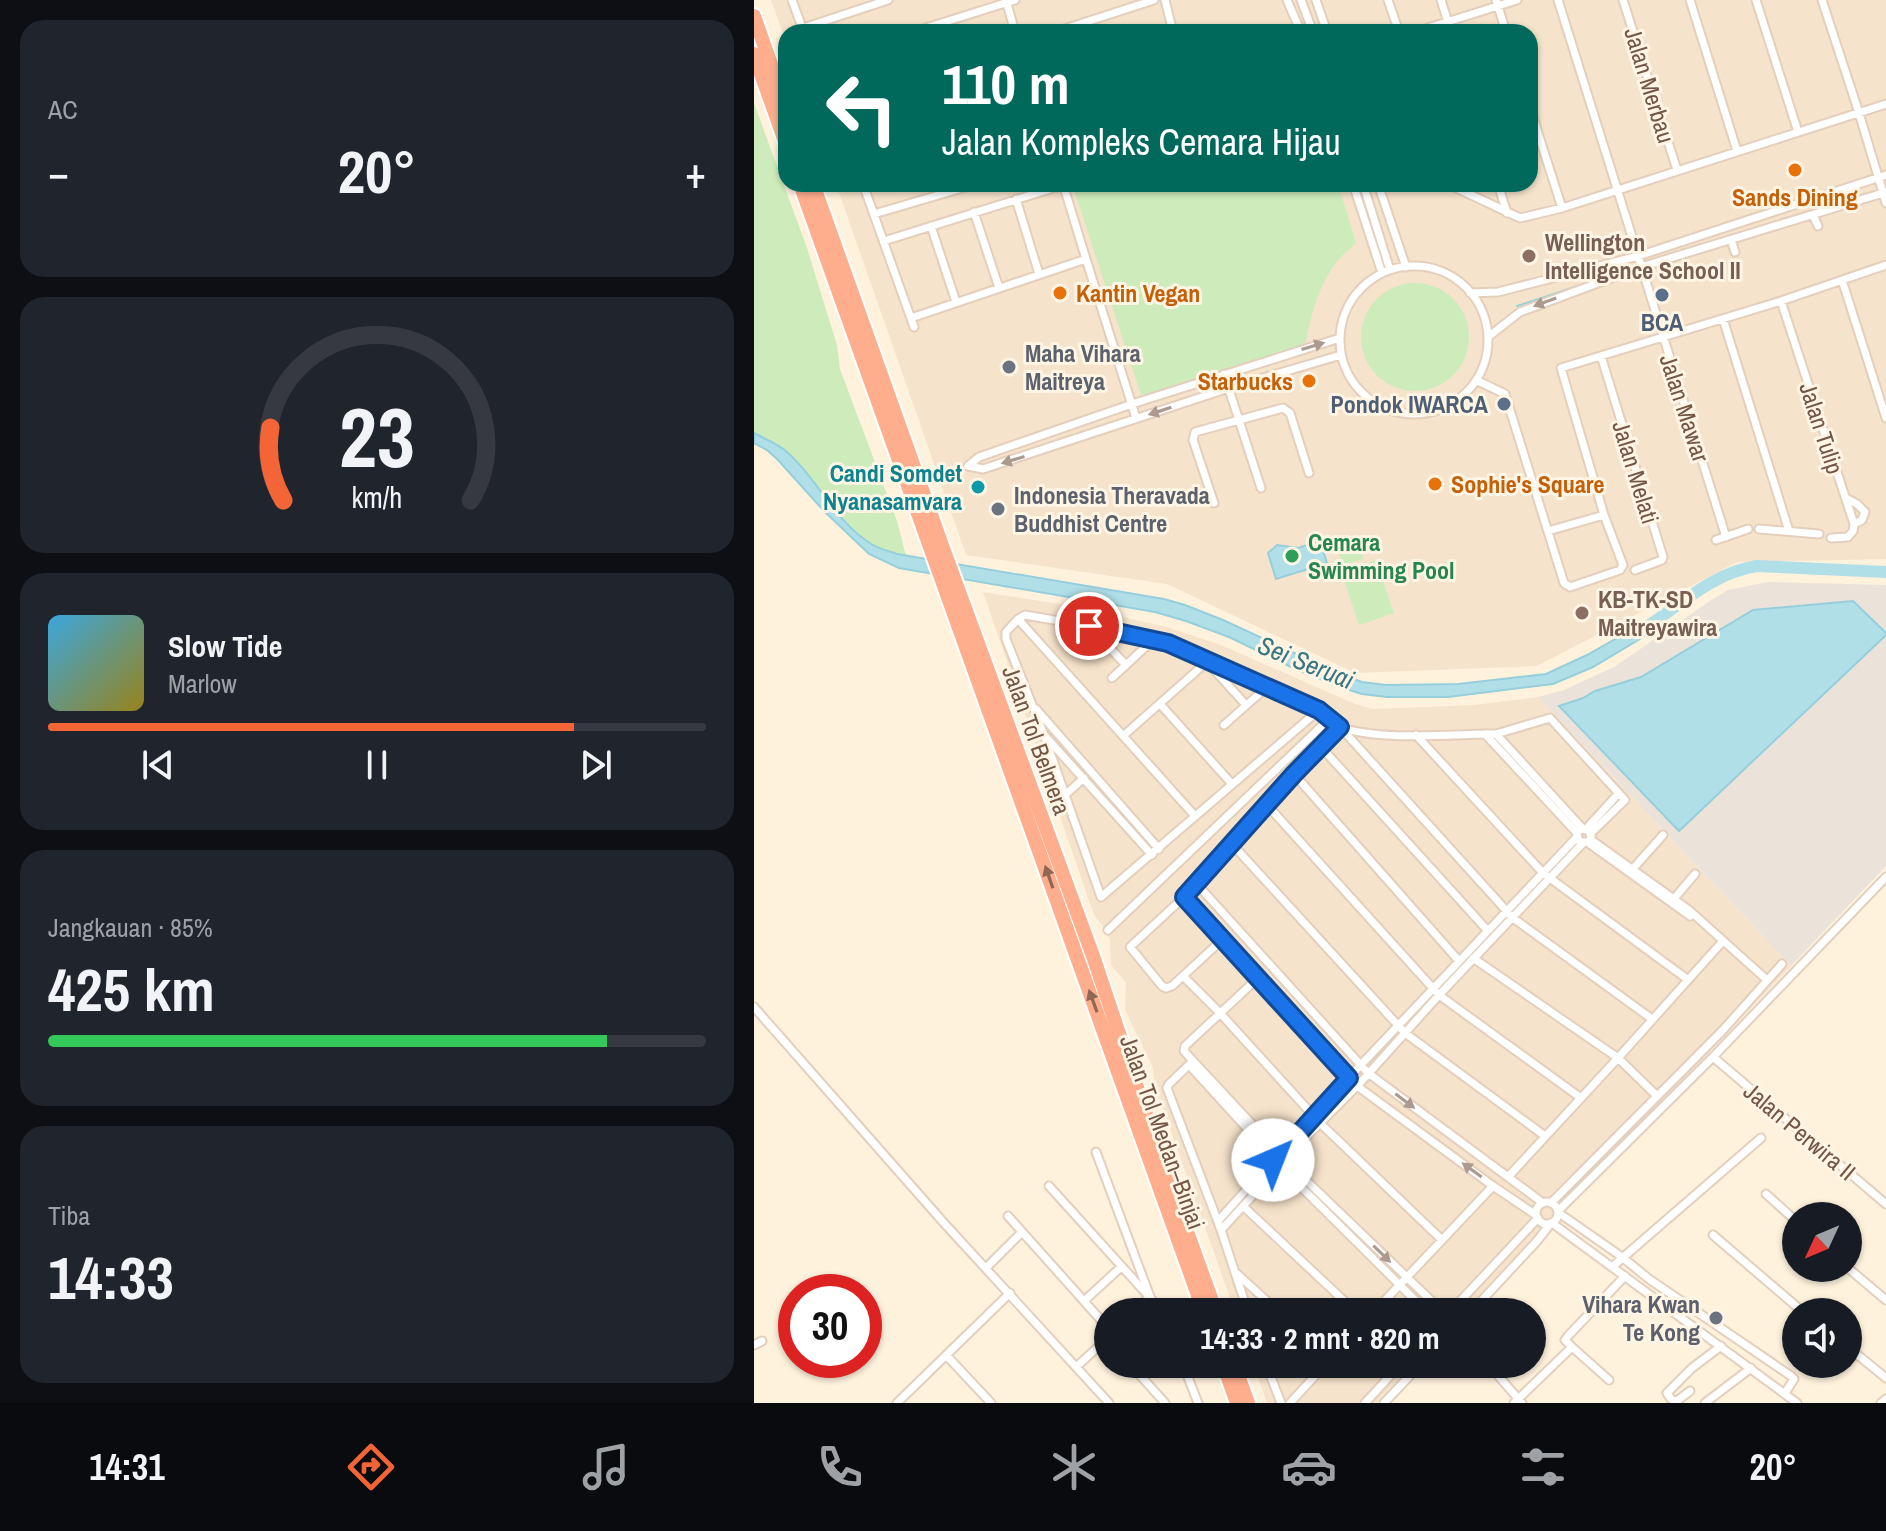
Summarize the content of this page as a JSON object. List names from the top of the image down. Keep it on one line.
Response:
{"streets":{"highway":["Jalan Tol Belmera","Jalan Tol Medan–Binjai"],"street":["Jalan Merbau","Jalan Mawar","Jalan Tulip","Jalan Melati","Jalan Perwira II"]},"crossings":[["Jalan Tol Belmera","Jalan Tol Medan–Binjai"]],"one_way":["Jalan Tol Medan–Binjai"],"water":["Sei Seruai"],"places":["Sands Dining","Wellington Intelligence School II","Kantin Vegan","BCA","Maha Vihara Maitreya","Starbucks","Pondok IWARCA","Sophie's Square","Candi Somdet Nyanasamvara","Indonesia Theravada Buddhist Centre","Cemara Swimming Pool","KB-TK-SD Maitreyawira","Vihara Kwan Te Kong"],"north":"bottom left","page":{"tile":["AC",["Jangkauan · 85%","425 km"],["Tiba","14:33"]],"turn":["110 m","Jalan Kompleks Cemara Hijau"],"heat":["−","20°","+"],"song":["Slow Tide","Marlow"],"limit":"30","trip":"14:33 · 2 mnt · 820 m","tabs":["14:31","20°"],"gauge":["23","km/h"]}}
